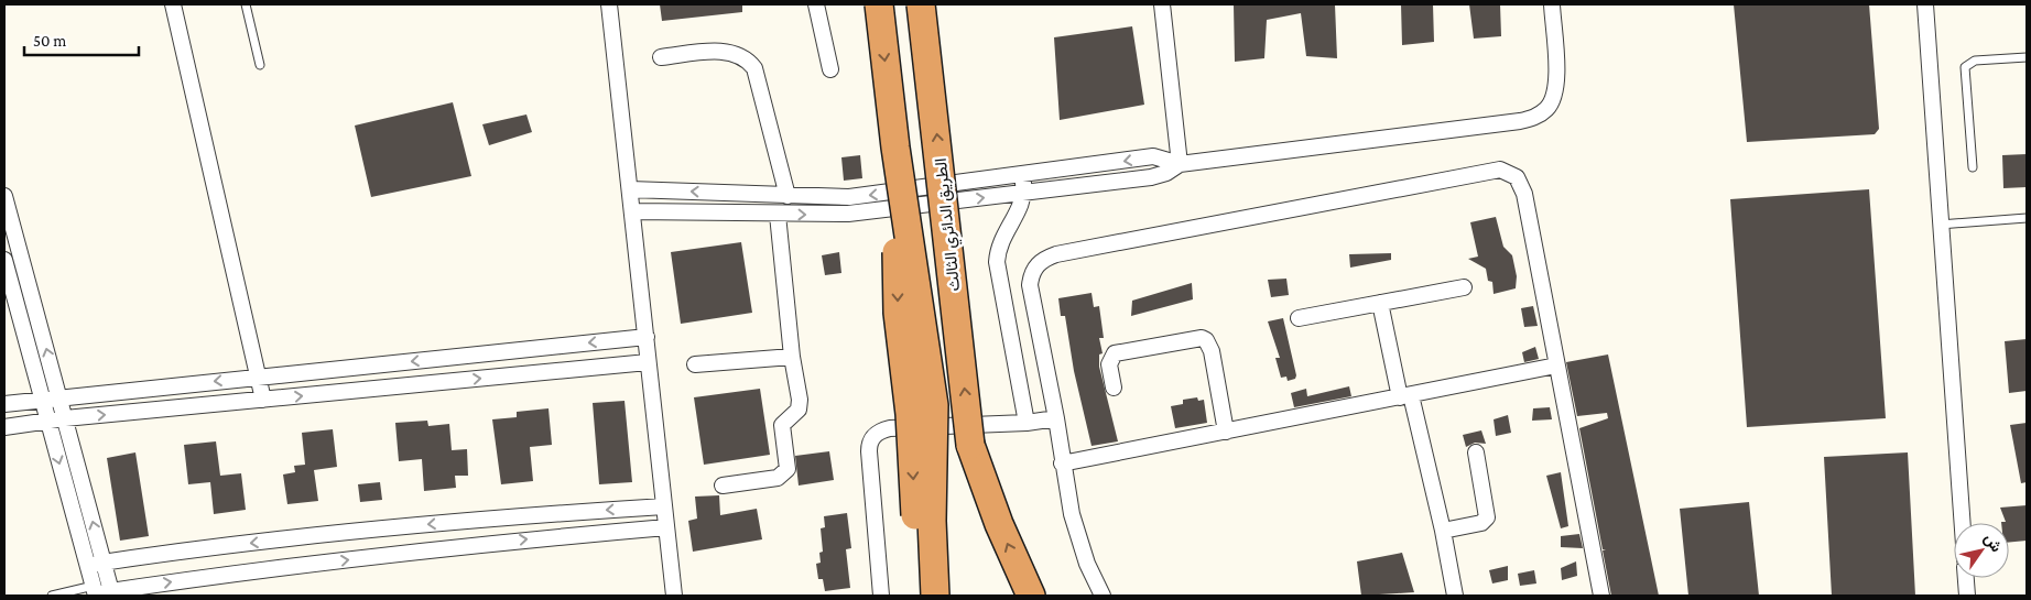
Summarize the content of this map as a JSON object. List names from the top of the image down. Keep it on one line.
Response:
{"streets":{"highway":["الطريق الدائري الثالث"]},"scale_bar":"50 m","north":"top right"}
